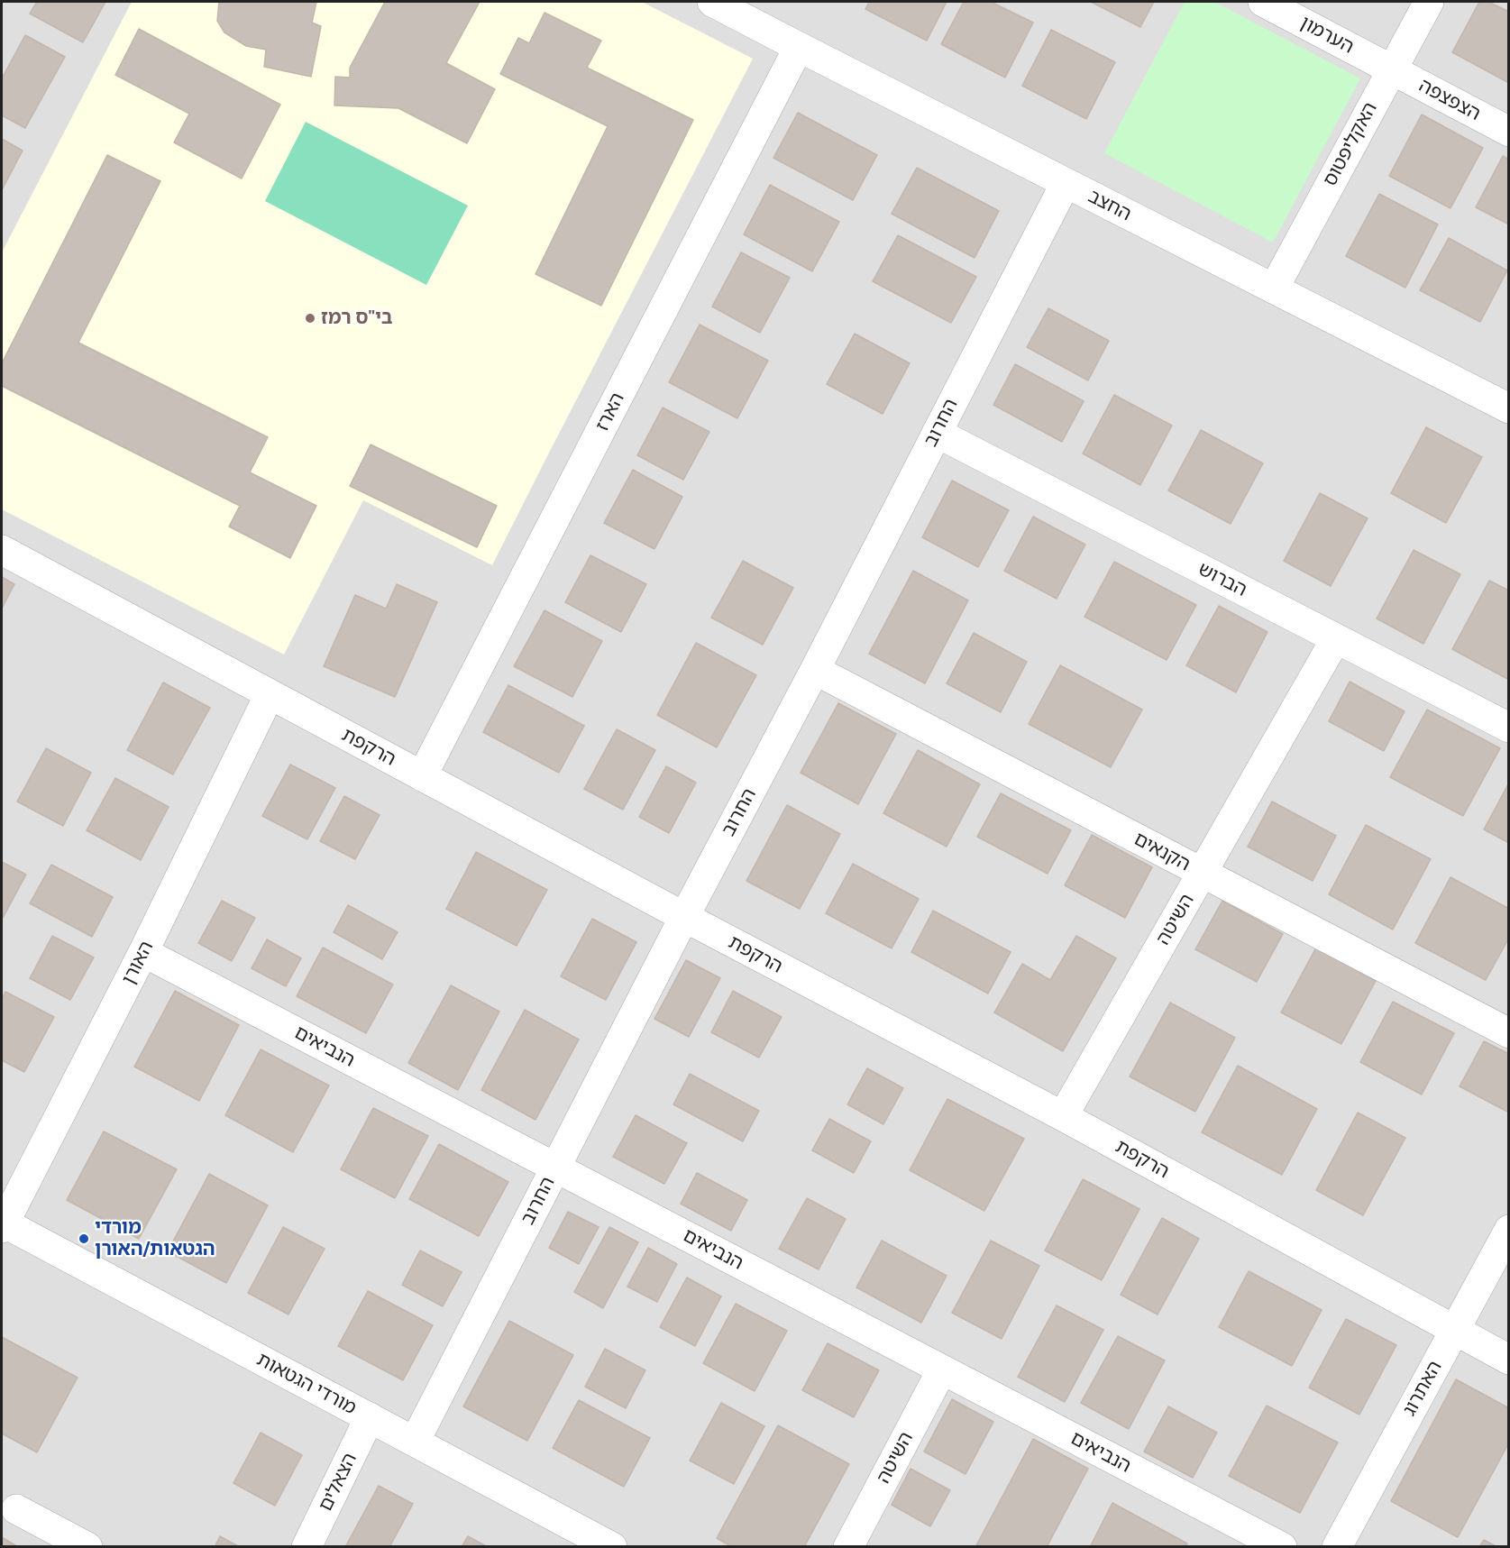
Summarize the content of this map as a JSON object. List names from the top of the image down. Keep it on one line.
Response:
{"streets":{"street":["הערמון","הצפצפה","האקליפטוס","החצב","הארז","החרוב","הברוש","הרקפת","הקנאים","השיטה","האורן","הנביאים","מורדי הגטאות","האתרוג","הצאלים"]},"crossings":[["הערמון","הצפצפה"],["הערמון","האקליפטוס"],["הצפצפה","האקליפטוס"],["האקליפטוס","החצב"],["החצב","הארז"],["החצב","החרוב"],["הארז","הרקפת"],["החרוב","הברוש"],["החרוב","הרקפת"],["החרוב","הקנאים"],["החרוב","הנביאים"],["החרוב","מורדי הגטאות"],["הברוש","השיטה"],["הרקפת","השיטה"],["הרקפת","האורן"],["הרקפת","האתרוג"],["הקנאים","השיטה"],["השיטה","הנביאים"],["האורן","הנביאים"],["האורן","מורדי הגטאות"],["מורדי הגטאות","הצאלים"]],"places":["בי\"ס רמז","מורדי הגטאות/האורן"]}
